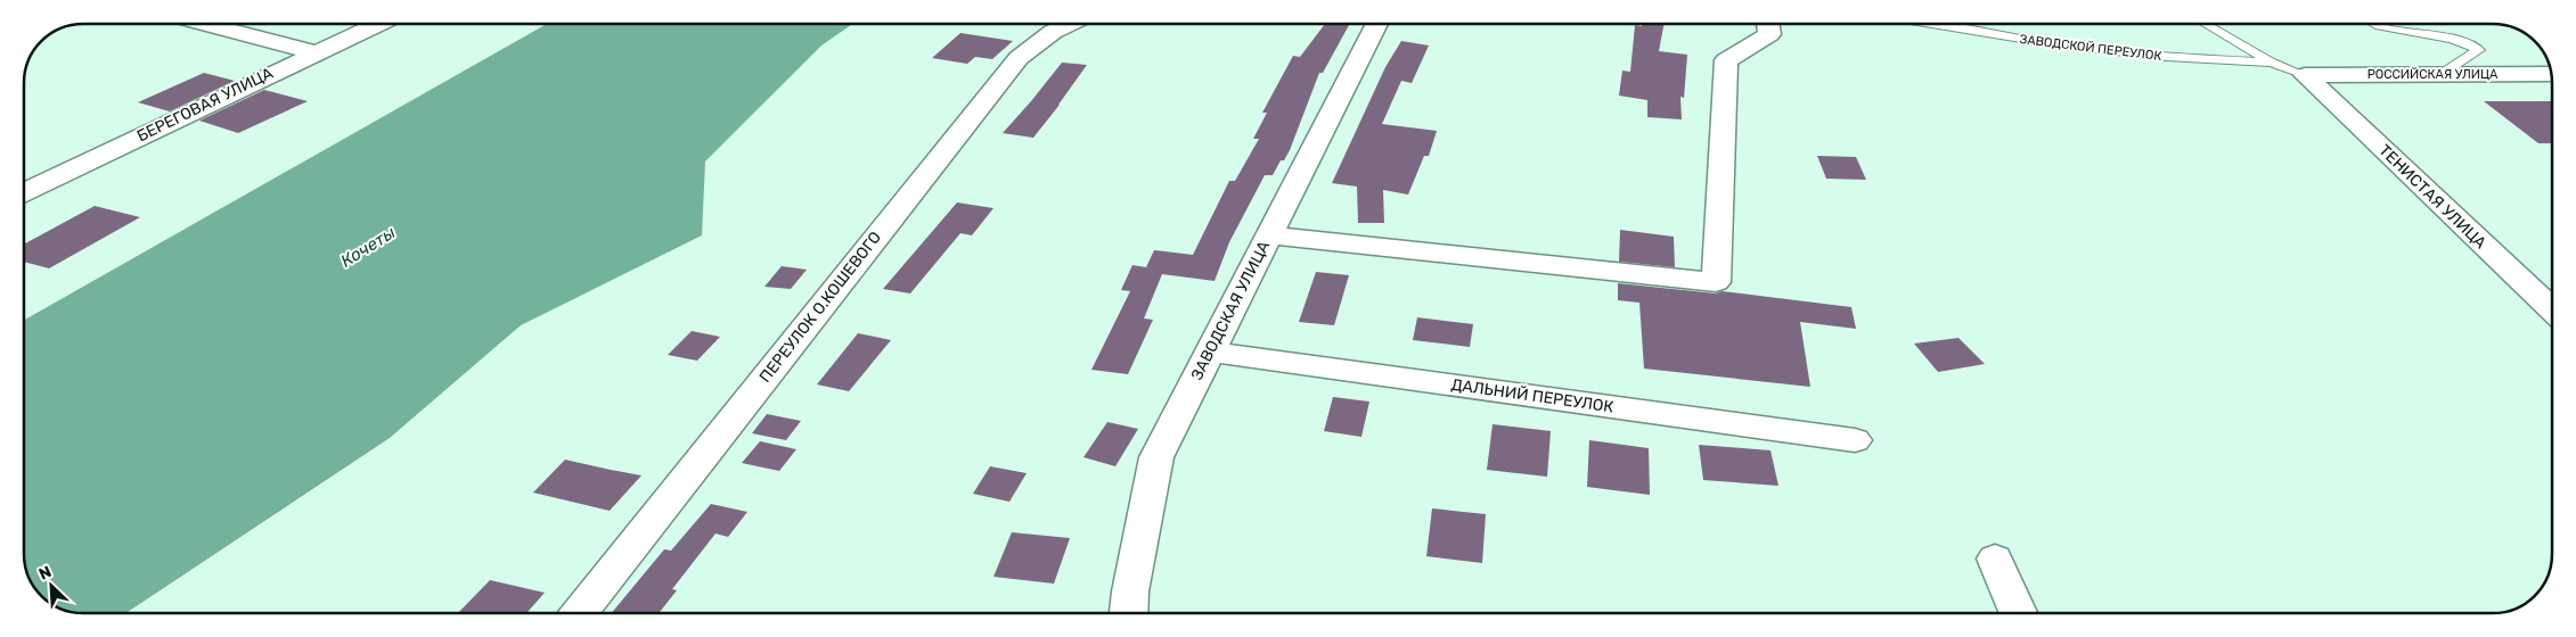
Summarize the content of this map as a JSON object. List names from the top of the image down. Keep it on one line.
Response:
{"streets":{"street":["РОССИЙСКАЯ УЛИЦА","БЕРЕГОВАЯ УЛИЦА","ТЕНИСТАЯ УЛИЦА","ПЕРЕУЛОК О.КОШЕВОГО","ЗАВОДСКАЯ УЛИЦА","ДАЛЬНИЙ ПЕРЕУЛОК"],"lane":["ЗАВОДСКОЙ ПЕРЕУЛОК"]},"crossings":[["ЗАВОДСКОЙ ПЕРЕУЛОК","РОССИЙСКАЯ УЛИЦА"],["ЗАВОДСКОЙ ПЕРЕУЛОК","ТЕНИСТАЯ УЛИЦА"],["РОССИЙСКАЯ УЛИЦА","ТЕНИСТАЯ УЛИЦА"],["ЗАВОДСКАЯ УЛИЦА","ДАЛЬНИЙ ПЕРЕУЛОК"]],"water":["Кочеты"],"north":"top left"}
